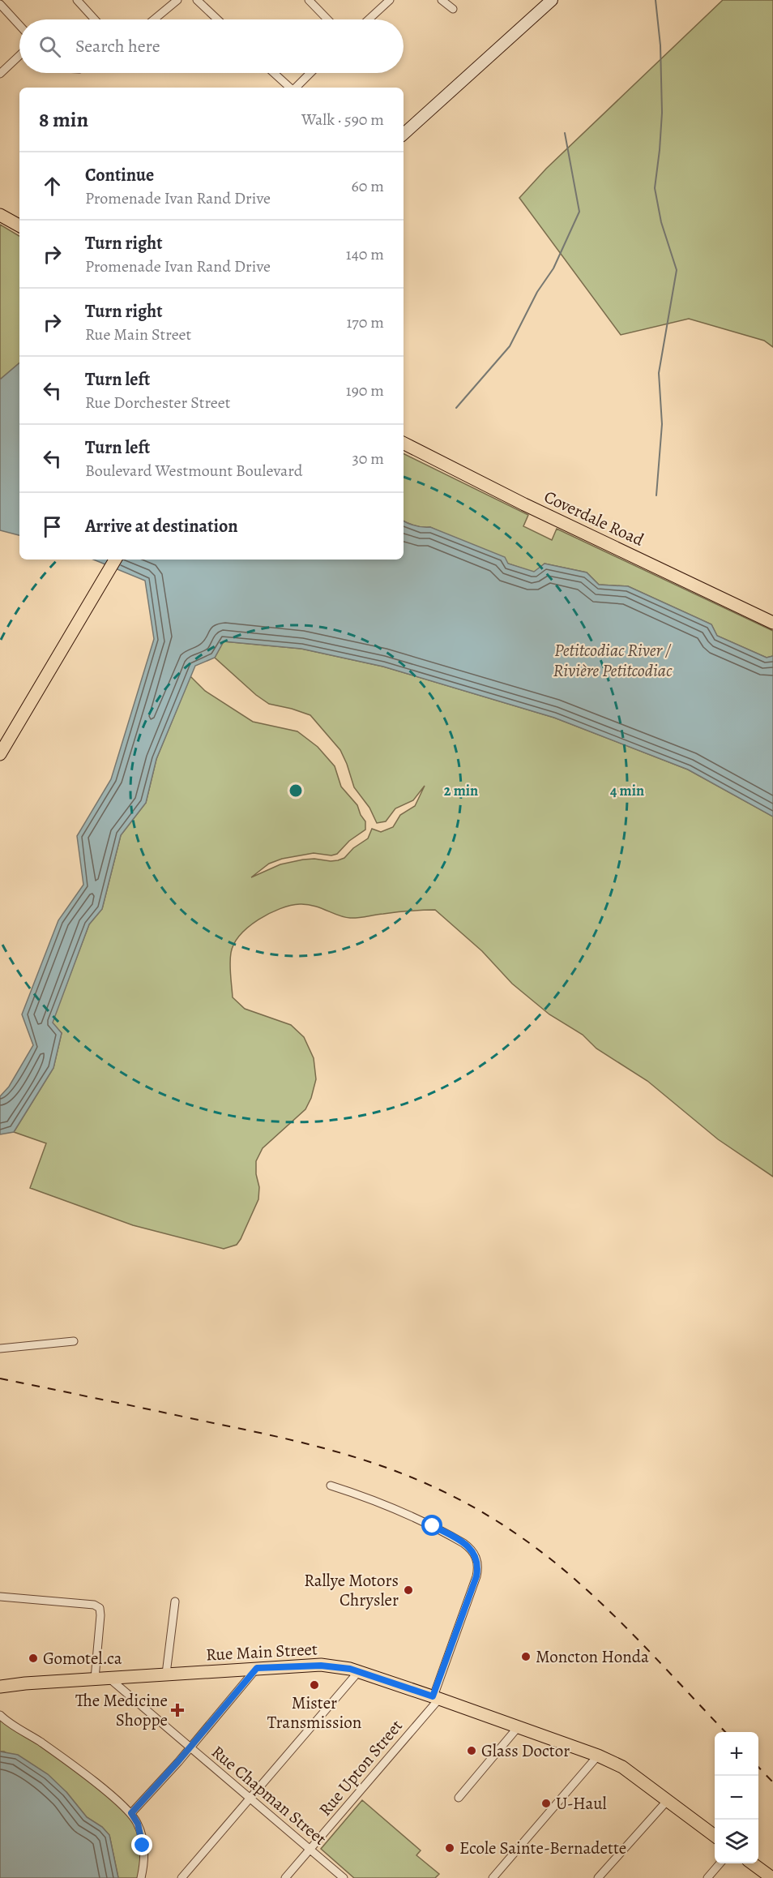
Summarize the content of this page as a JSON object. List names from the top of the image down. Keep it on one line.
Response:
{"streets":{"main road":["Coverdale Road","Rue Main Street"],"street":["Rue Upton Street","Rue Chapman Street"]},"crossings":[["Rue Main Street","Rue Upton Street"],["Rue Main Street","Rue Chapman Street"],["Rue Upton Street","Rue Chapman Street"]],"water":["Petitcodiac River / Rivière Petitcodiac"],"places":{"other":["Rallye Motors Chrysler","Moncton Honda","Gomotel.ca","Mister Transmission","Glass Doctor","U-Haul","Ecole Sainte-Bernadette"],"health":["The Medicine Shoppe"]},"page":{"search":"Search here","heading":["8 min","Walk · 590 m"],"list":[["Continue","Promenade Ivan Rand Drive","60 m"],["Turn right","Promenade Ivan Rand Drive","140 m"],["Turn right","Rue Main Street","170 m"],["Turn left","Rue Dorchester Street","190 m"],["Turn left","Boulevard Westmount Boulevard","30 m"],"Arrive at destination"],"map_buttons":["+","−"]},"rings":["2 min","4 min"]}
